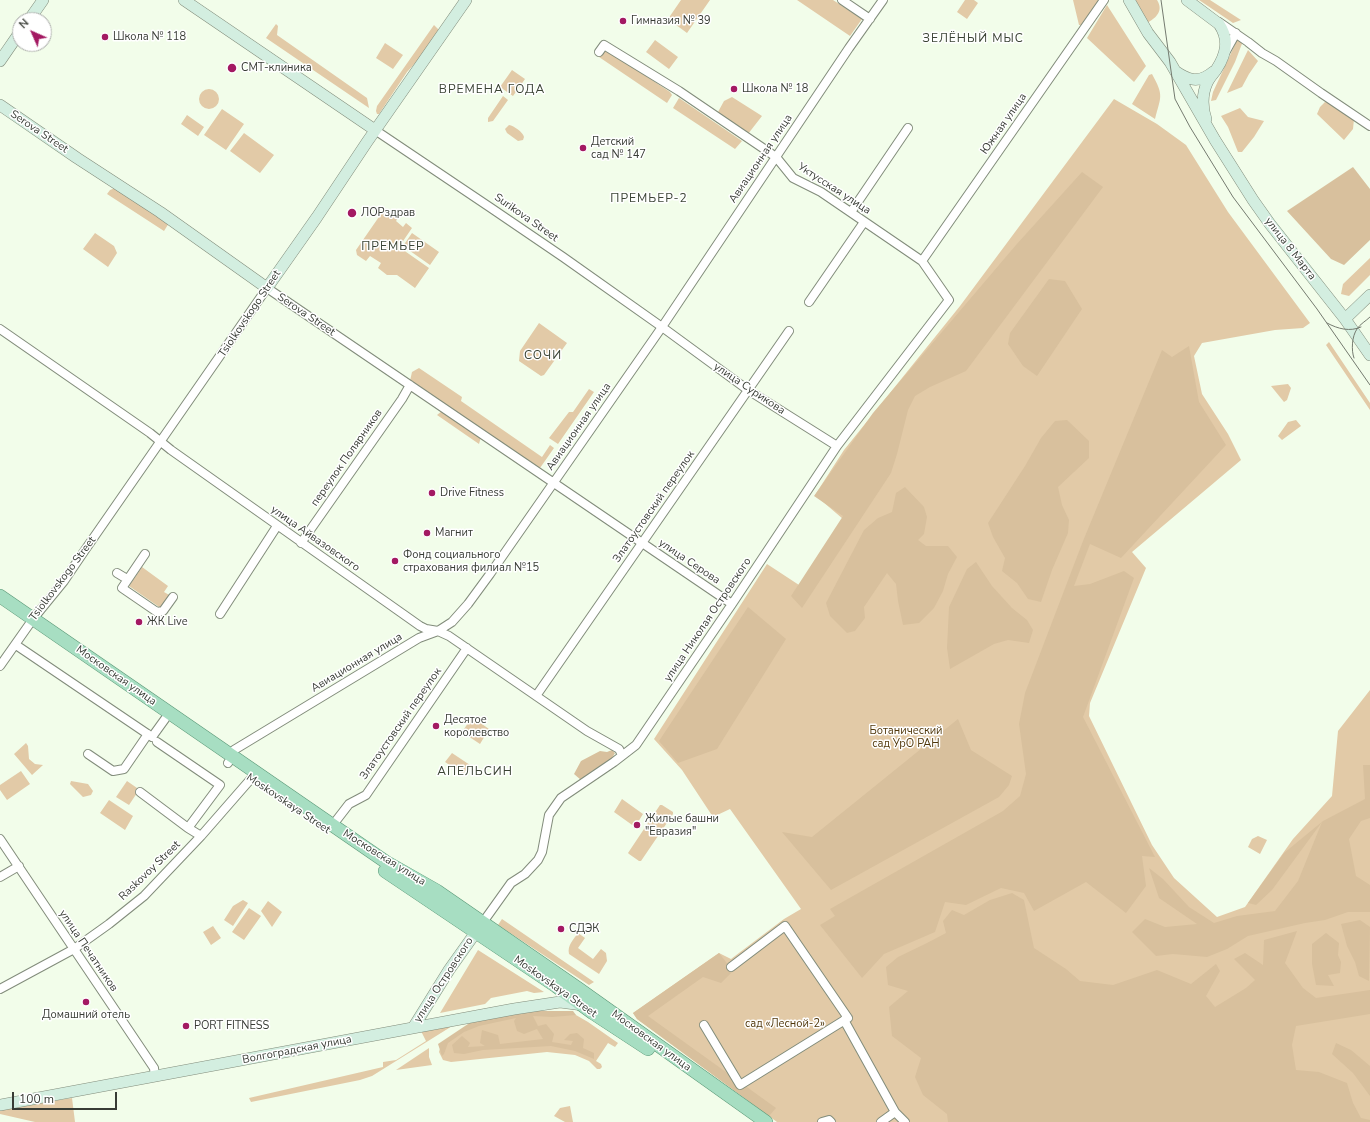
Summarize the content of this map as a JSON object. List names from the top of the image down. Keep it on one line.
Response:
{"streets":{"main road":["Московская улица","Moskovskaya Street"],"street":["Южная улица","Serova Street","Авиационная улица","Уктусская улица","Surikova Street","улица 8 Марта","Tsiolkovskogo Street","улица Сурикова","переулок Полярников","Златоустовский переулок","улица Айвазовского","улица Серова","улица Николая Островского","Raskovoy Street","улица Печатников","улица Островского","Волгоградская улица"]},"crossings":[["Южная улица","Уктусская улица"],["Serova Street","Авиационная улица"],["Serova Street","Tsiolkovskogo Street"],["Serova Street","переулок Полярников"],["Serova Street","улица Серова"],["Авиационная улица","Уктусская улица"],["Авиационная улица","Surikova Street"],["Авиационная улица","улица Сурикова"],["Авиационная улица","улица Айвазовского"],["Авиационная улица","улица Серова"],["Авиационная улица","Московская улица"],["Авиационная улица","Moskovskaya Street"],["Уктусская улица","улица Николая Островского"],["Surikova Street","Tsiolkovskogo Street"],["Surikova Street","улица Сурикова"],["Tsiolkovskogo Street","улица Айвазовского"],["Tsiolkovskogo Street","Московская улица"],["Tsiolkovskogo Street","Moskovskaya Street"],["улица Сурикова","Златоустовский переулок"],["улица Сурикова","улица Николая Островского"],["переулок Полярников","улица Айвазовского"],["Златоустовский переулок","улица Айвазовского"],["Златоустовский переулок","улица Серова"],["Златоустовский переулок","Московская улица"],["улица Айвазовского","улица Николая Островского"],["улица Серова","улица Николая Островского"],["улица Николая Островского","Московская улица"],["улица Николая Островского","Moskovskaya Street"],["улица Николая Островского","улица Островского"],["Московская улица","Moskovskaya Street"],["Московская улица","Raskovoy Street"],["Московская улица","улица Островского"],["Московская улица","Волгоградская улица"],["Moskovskaya Street","Raskovoy Street"],["Moskovskaya Street","улица Островского"],["Moskovskaya Street","Волгоградская улица"],["Raskovoy Street","улица Печатников"],["улица Печатников","Волгоградская улица"],["улица Островского","Волгоградская улица"]],"districts":["ЗЕЛЁНЫЙ МЫС","ВРЕМЕНА ГОДА","ПРЕМЬЕР-2","ПРЕМЬЕР","СОЧИ","АПЕЛЬСИН"],"parks":["Ботанический сад УрО РАН","сад «Лесной-2»"],"places":["Гимназия № 39","Школа № 118","СМТ-клиника","Школа № 18","Детский сад № 147","ЛОРздрав","Drive Fitness","Магнит","Фонд социального страхования филиал №15","ЖК Live","Десятое королевство","Жилые башни \"Евразия\"","СДЭК","Домашний отель","PORT FITNESS"],"scale_bar":"100 m","north":"top left"}
